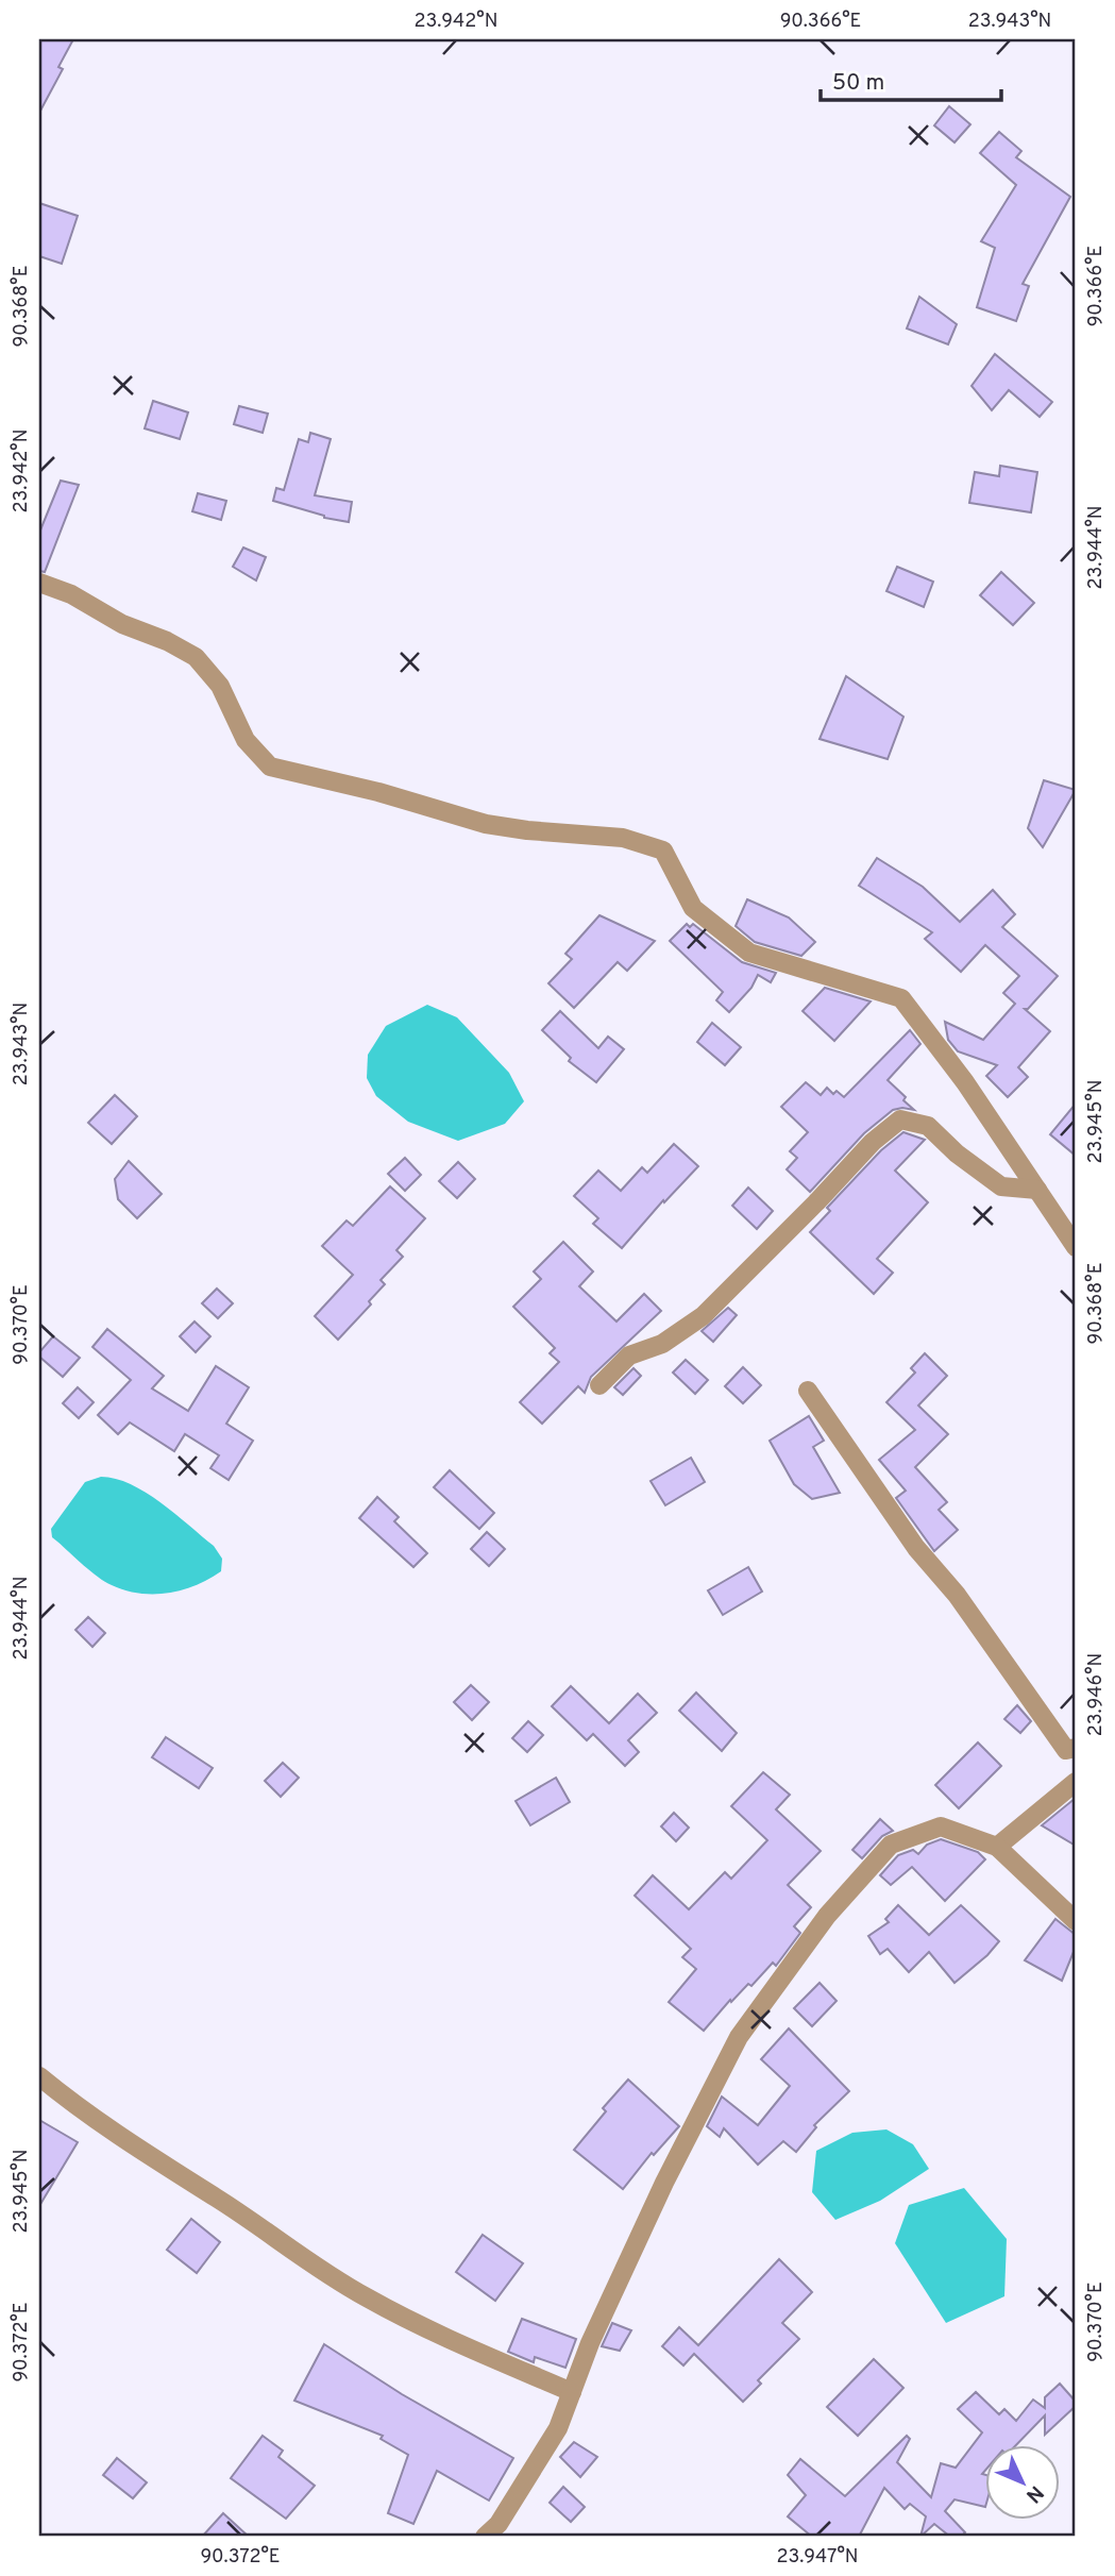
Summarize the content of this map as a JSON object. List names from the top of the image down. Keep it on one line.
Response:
{"scale_bar":"50 m","north":"bottom right","coordinates":["23.942°N","90.366°E","23.943°N","90.368°E","23.944°N","23.945°N","90.370°E","23.946°N","90.372°E","23.947°N"]}
